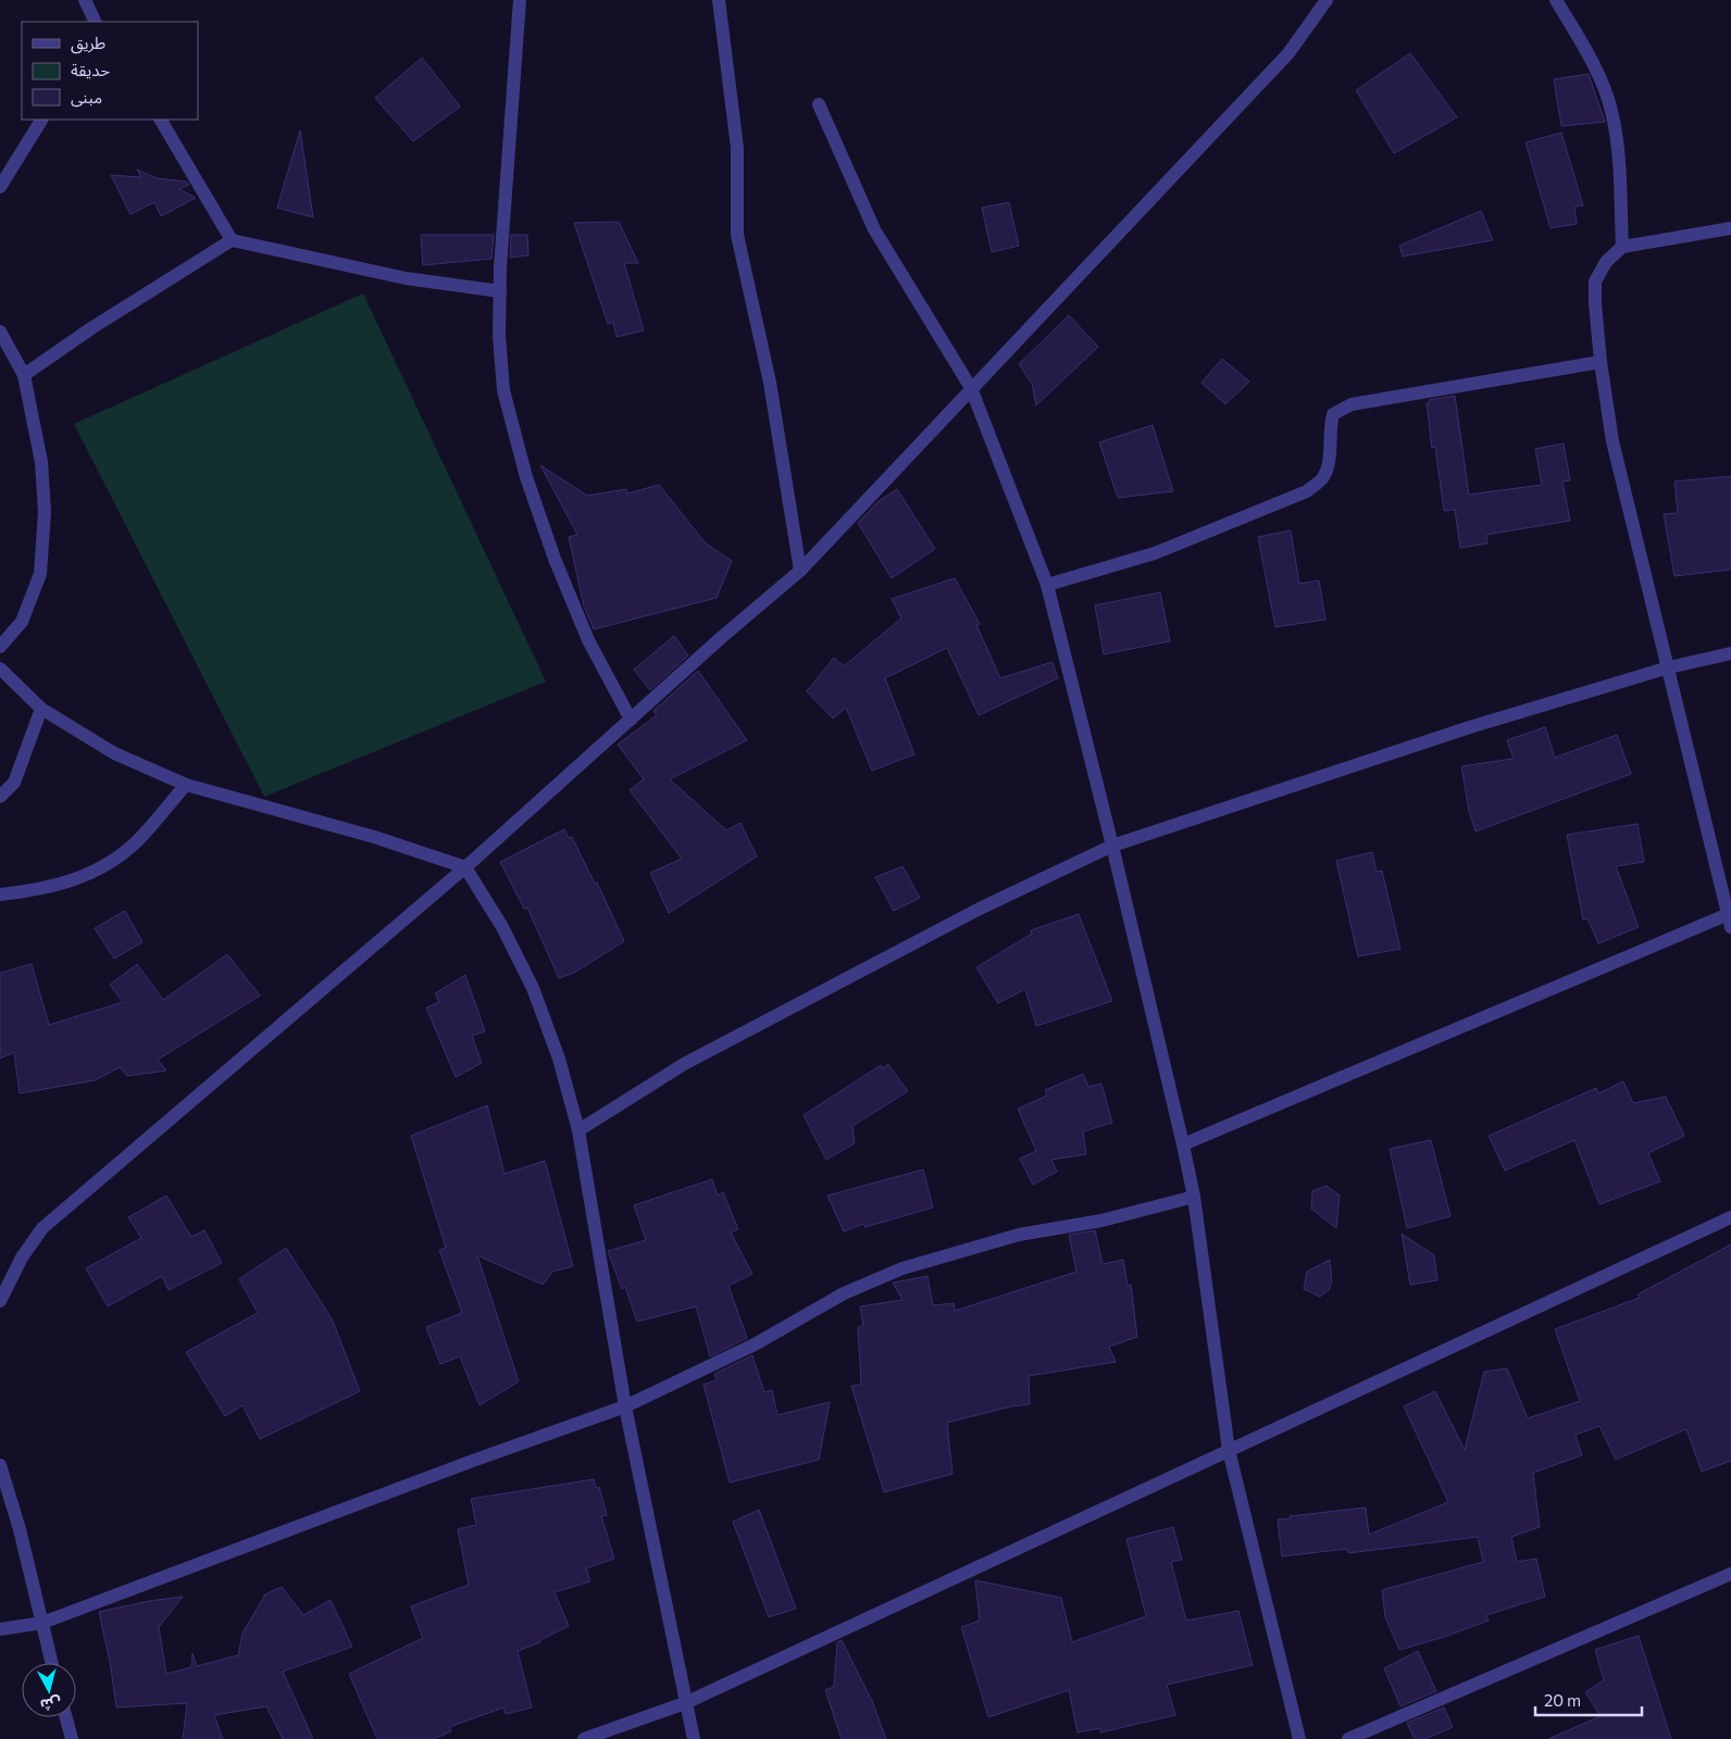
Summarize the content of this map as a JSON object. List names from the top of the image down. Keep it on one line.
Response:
{"legend":["طريق","حديقة","مبنى"],"scale_bar":"20 m","north":"bottom"}
